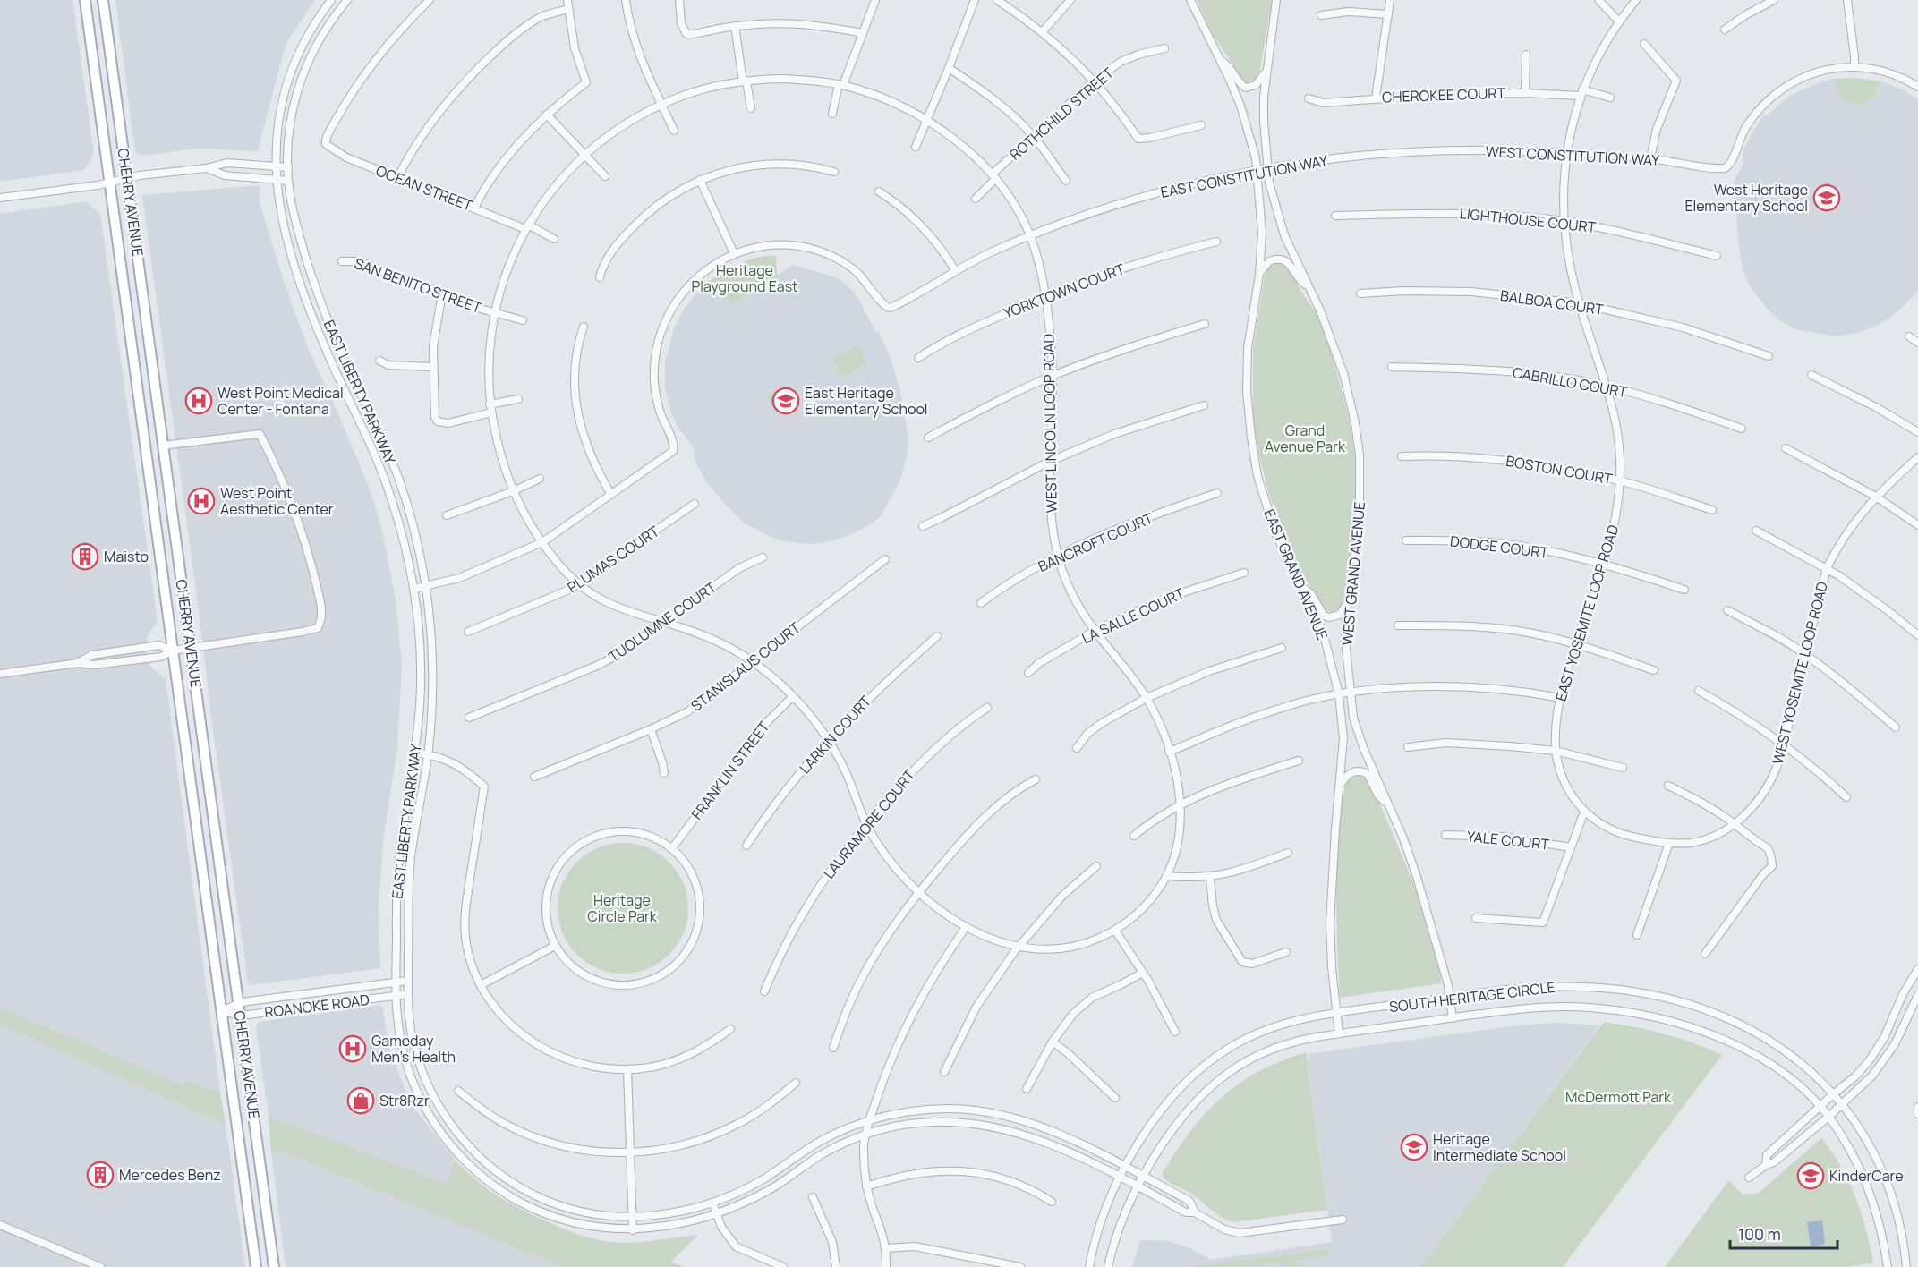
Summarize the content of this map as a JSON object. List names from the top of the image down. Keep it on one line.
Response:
{"streets":{"main road":["CHERRY AVENUE"],"street":["CHEROKEE COURT","ROTHCHILD STREET","WEST CONSTITUTION WAY","EAST CONSTITUTION WAY","OCEAN STREET","LIGHTHOUSE COURT","SAN BENITO STREET","YORKTOWN COURT","BALBOA COURT","CABRILLO COURT","EAST LIBERTY PARKWAY","WEST LINCOLN LOOP ROAD","BOSTON COURT","BANCROFT COURT","DODGE COURT","PLUMAS COURT","WEST GRAND AVENUE","EAST GRAND AVENUE","EAST YOSEMITE LOOP ROAD","LA SALLE COURT","TUOLUMNE COURT","STANISLAUS COURT","WEST YOSEMITE LOOP ROAD","LARKIN COURT","FRANKLIN STREET","LAURAMORE COURT","YALE COURT","SOUTH HERITAGE CIRCLE","ROANOKE ROAD"]},"crossings":[["CHEROKEE COURT","EAST YOSEMITE LOOP ROAD"],["ROTHCHILD STREET","WEST LINCOLN LOOP ROAD"],["WEST CONSTITUTION WAY","EAST CONSTITUTION WAY"],["WEST CONSTITUTION WAY","EAST YOSEMITE LOOP ROAD"],["EAST CONSTITUTION WAY","EAST LIBERTY PARKWAY"],["EAST CONSTITUTION WAY","WEST LINCOLN LOOP ROAD"],["EAST CONSTITUTION WAY","WEST GRAND AVENUE"],["EAST CONSTITUTION WAY","EAST GRAND AVENUE"],["OCEAN STREET","WEST LINCOLN LOOP ROAD"],["CHERRY AVENUE","ROANOKE ROAD"],["LIGHTHOUSE COURT","EAST YOSEMITE LOOP ROAD"],["SAN BENITO STREET","WEST LINCOLN LOOP ROAD"],["YORKTOWN COURT","WEST LINCOLN LOOP ROAD"],["BALBOA COURT","EAST YOSEMITE LOOP ROAD"],["CABRILLO COURT","EAST YOSEMITE LOOP ROAD"],["EAST LIBERTY PARKWAY","SOUTH HERITAGE CIRCLE"],["EAST LIBERTY PARKWAY","ROANOKE ROAD"],["WEST LINCOLN LOOP ROAD","BANCROFT COURT"],["WEST LINCOLN LOOP ROAD","PLUMAS COURT"],["WEST LINCOLN LOOP ROAD","LA SALLE COURT"],["WEST LINCOLN LOOP ROAD","TUOLUMNE COURT"],["WEST LINCOLN LOOP ROAD","STANISLAUS COURT"],["WEST LINCOLN LOOP ROAD","LARKIN COURT"],["WEST LINCOLN LOOP ROAD","FRANKLIN STREET"],["WEST LINCOLN LOOP ROAD","LAURAMORE COURT"],["BOSTON COURT","EAST YOSEMITE LOOP ROAD"],["DODGE COURT","EAST YOSEMITE LOOP ROAD"],["WEST GRAND AVENUE","SOUTH HERITAGE CIRCLE"],["EAST GRAND AVENUE","SOUTH HERITAGE CIRCLE"],["EAST YOSEMITE LOOP ROAD","WEST YOSEMITE LOOP ROAD"]],"parks":["Heritage Playground East","Grand Avenue Park","Heritage Circle Park","McDermott Park"],"places":{"school or university":["West Heritage Elementary School","East Heritage Elementary School","Heritage Intermediate School","KinderCare"],"hospital":["West Point Medical Center - Fontana","West Point Aesthetic Center","Gameday Men's Health"],"building":["Maisto","Mercedes Benz"],"shop":["Str8Rzr"]},"scale_bar":"100 m"}
